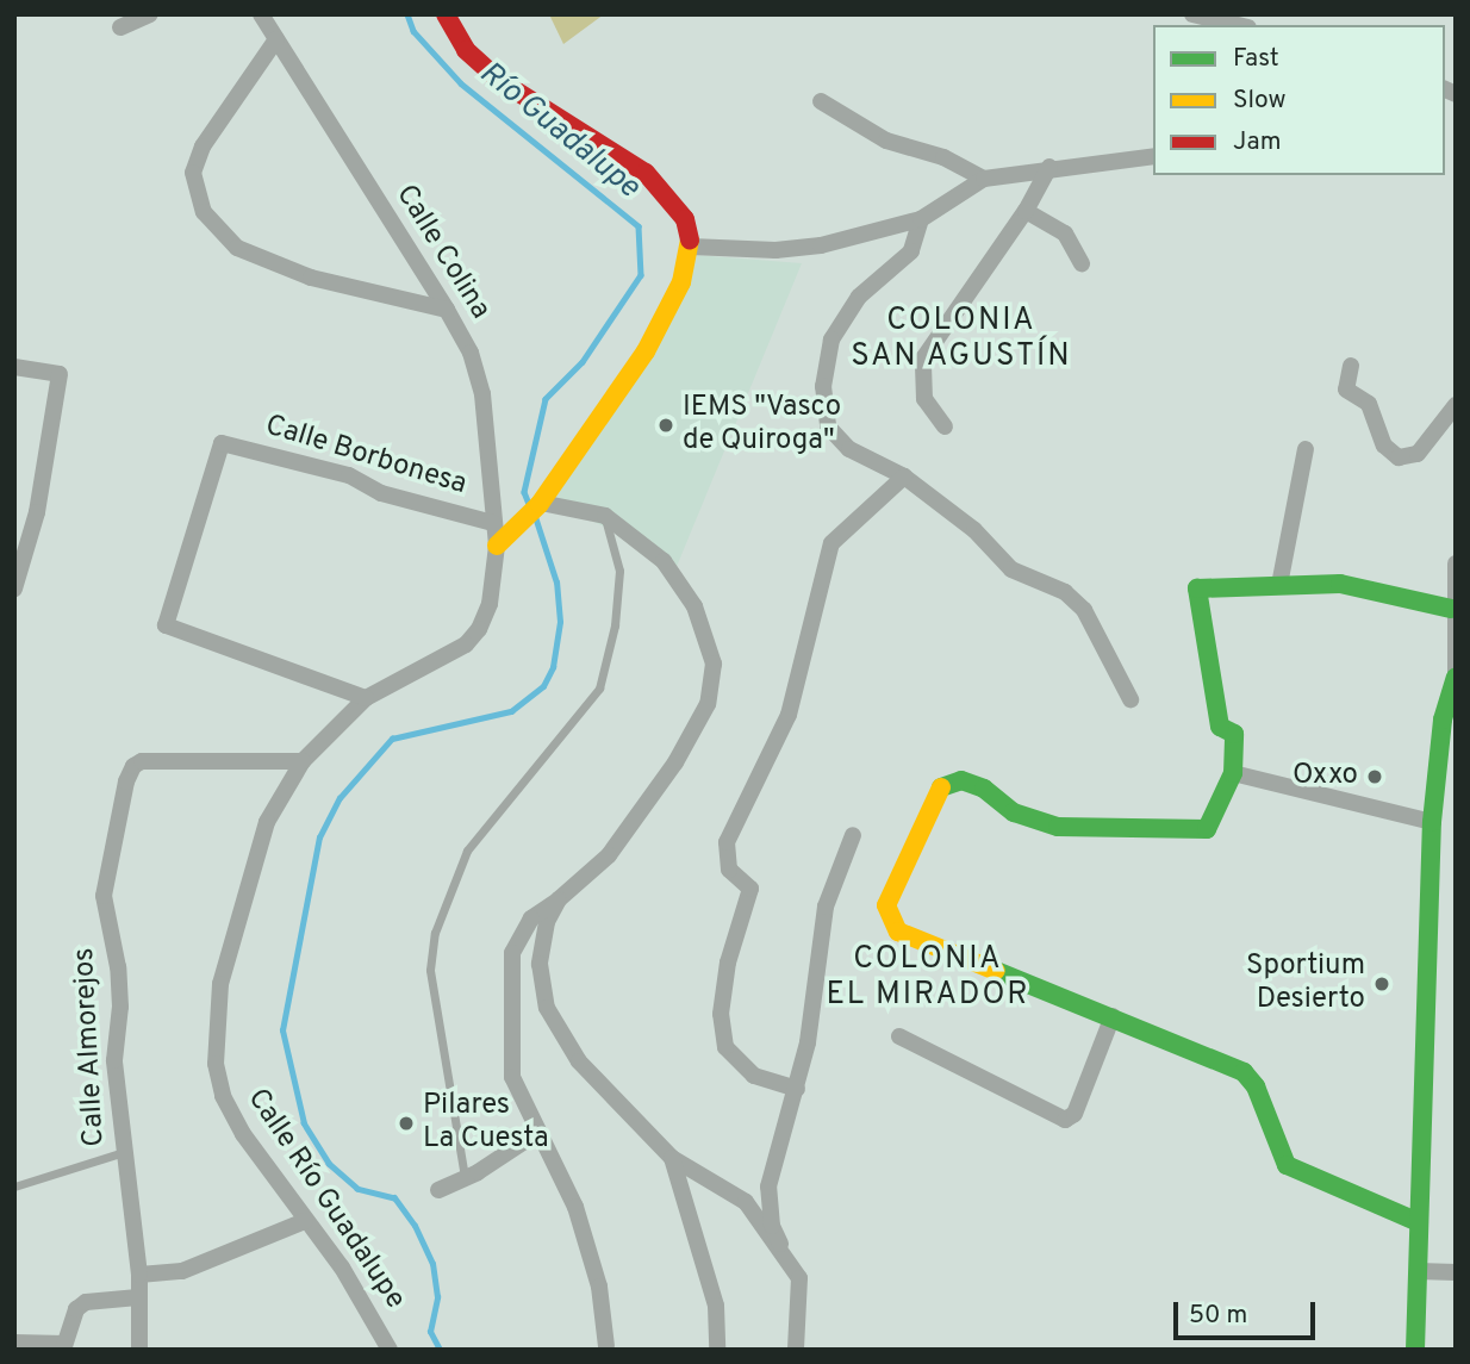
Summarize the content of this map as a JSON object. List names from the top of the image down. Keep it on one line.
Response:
{"streets":{"street":["Calle Colina","Calle Borbonesa","Calle Almorejos","Calle Río Guadalupe"]},"crossings":[["Calle Colina","Calle Borbonesa"],["Calle Colina","Calle Río Guadalupe"],["Calle Borbonesa","Calle Río Guadalupe"],["Calle Almorejos","Calle Río Guadalupe"]],"districts":["COLONIA SAN AGUSTÍN","COLONIA EL MIRADOR"],"water":["Río Guadalupe"],"places":["IEMS \"Vasco de Quiroga\"","Oxxo","Sportium Desierto","Pilares La Cuesta"],"legend":["Fast","Slow","Jam"],"scale_bar":"50 m"}
